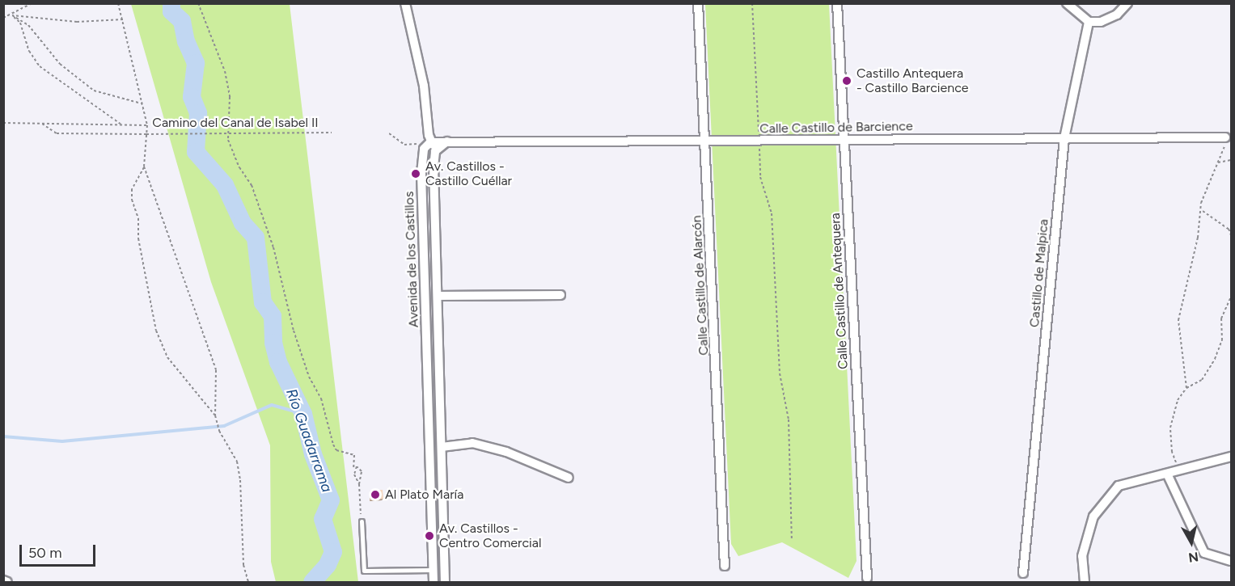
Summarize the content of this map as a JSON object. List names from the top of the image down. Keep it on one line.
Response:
{"streets":{"street":["Calle Castillo de Barcience","Avenida de los Castillos","Castillo de Malpica","Calle Castillo de Alarcón","Calle Castillo de Antequera"],"path":["Camino del Canal de Isabel II"]},"crossings":[["Calle Castillo de Barcience","Avenida de los Castillos"],["Calle Castillo de Barcience","Castillo de Malpica"],["Calle Castillo de Barcience","Calle Castillo de Alarcón"],["Calle Castillo de Barcience","Calle Castillo de Antequera"]],"water":["Río Guadarrama"],"places":["Castillo Antequera - Castillo Barcience","Av. Castillos - Castillo Cuéllar","Al Plato María","Av. Castillos - Centro Comercial"],"scale_bar":"50 m","north":"bottom"}
